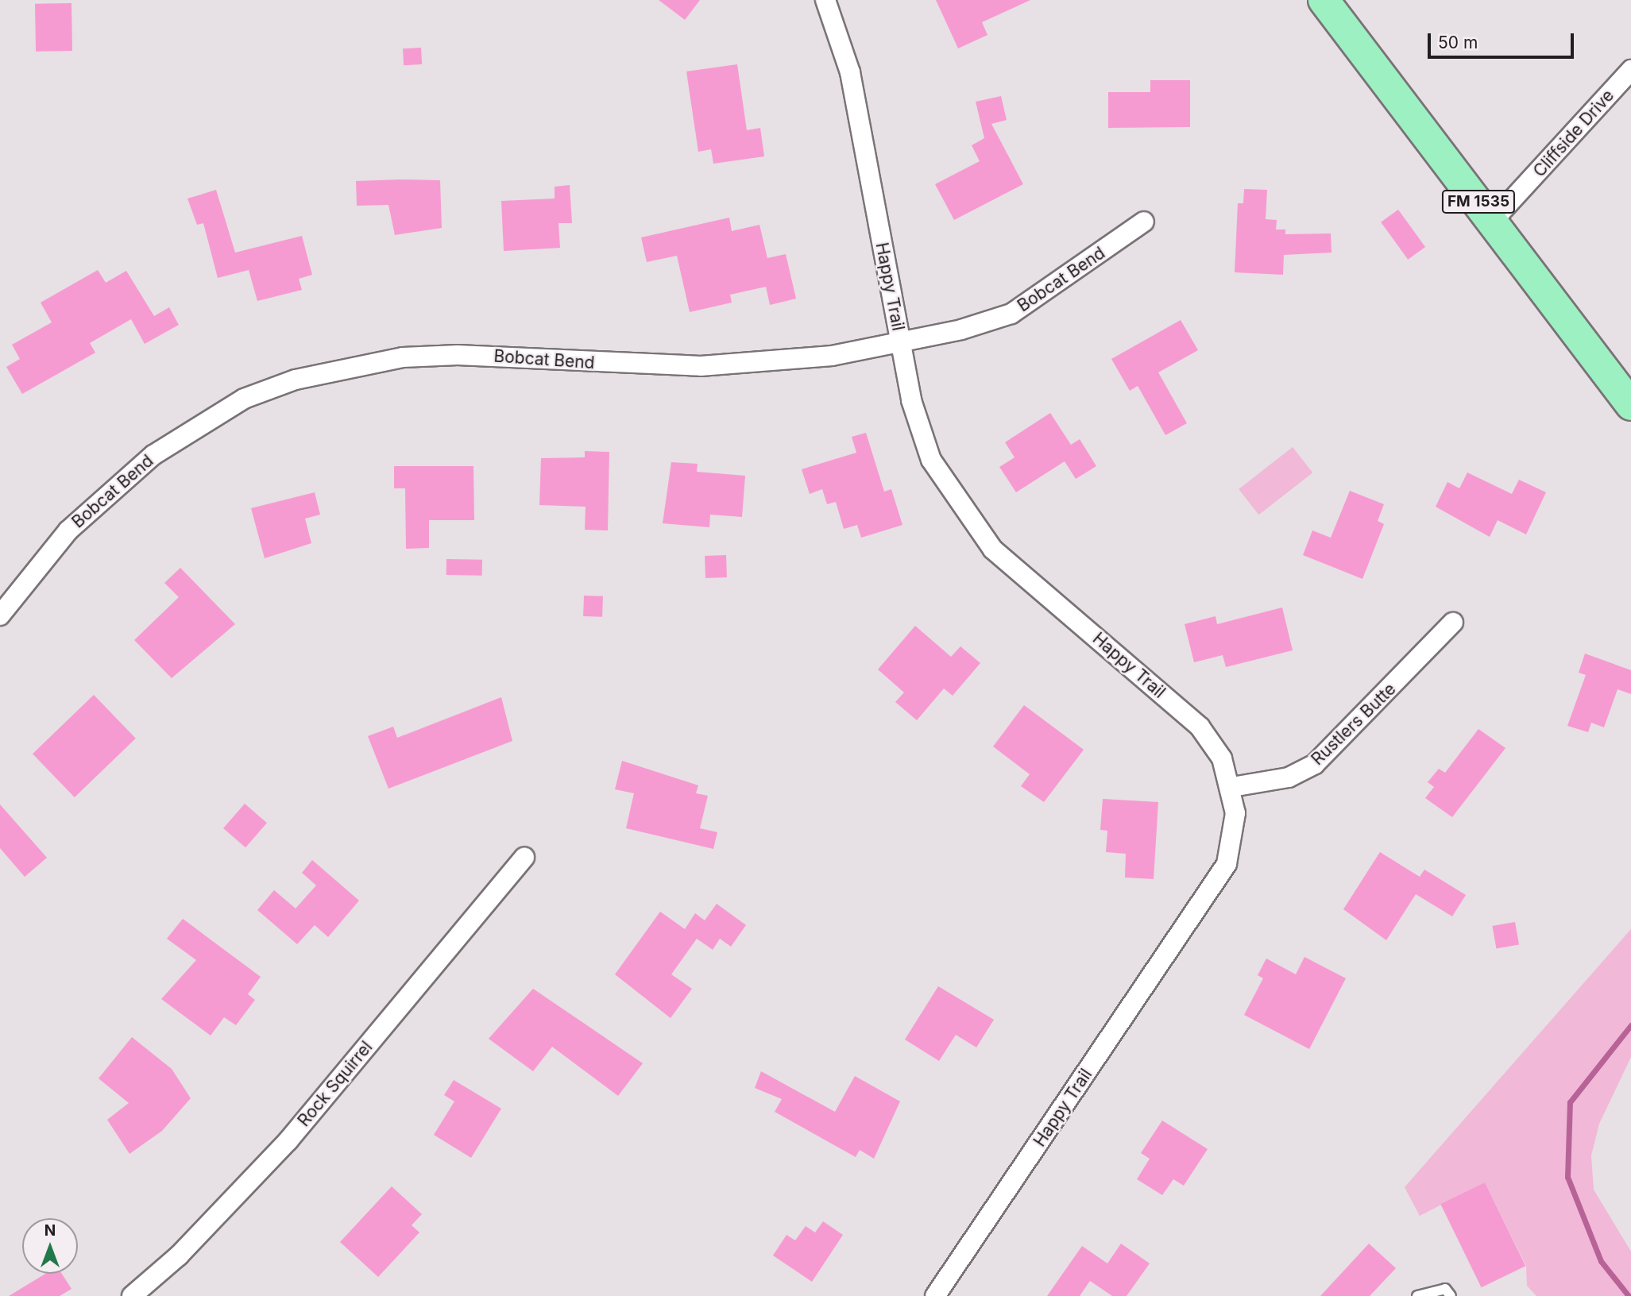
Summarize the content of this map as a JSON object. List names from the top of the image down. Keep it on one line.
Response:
{"streets":{"main road":["FM 1535"],"street":["Cliffside Drive","Bobcat Bend","Happy Trail","Rustlers Butte","Rock Squirrel"]},"crossings":[["Cliffside Drive","FM 1535"],["Bobcat Bend","Happy Trail"],["Happy Trail","Rustlers Butte"]],"scale_bar":"50 m","north":"top"}
